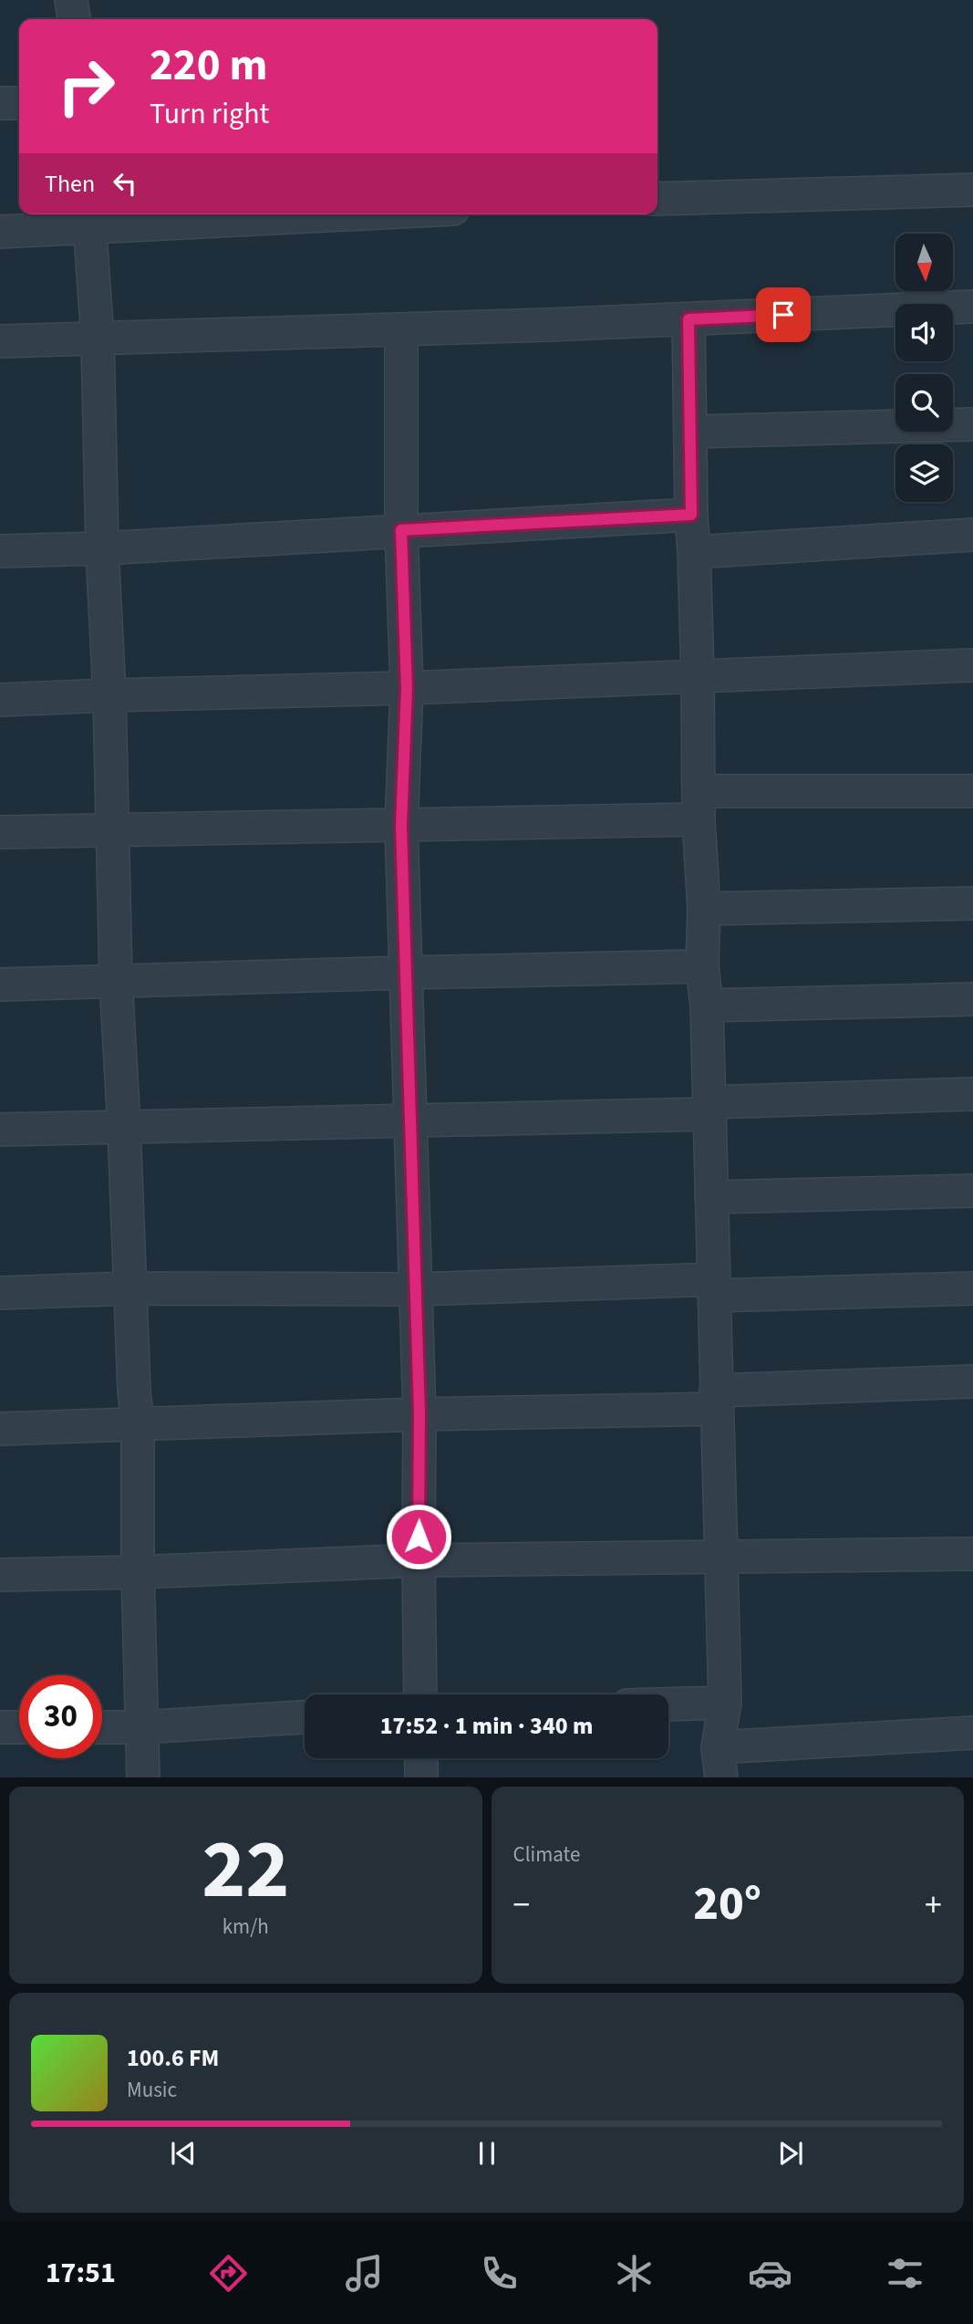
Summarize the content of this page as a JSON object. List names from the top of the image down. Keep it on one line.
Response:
{"north":"bottom","page":{"turn":["220 m","Turn right"],"then":"Then","limit":"30","trip":"17:52 · 1 min · 340 m","tile":[["22","km/h"],"Climate"],"heat":["−","20°","+"],"song":["100.6 FM","Music"],"tabs":"17:51"}}
